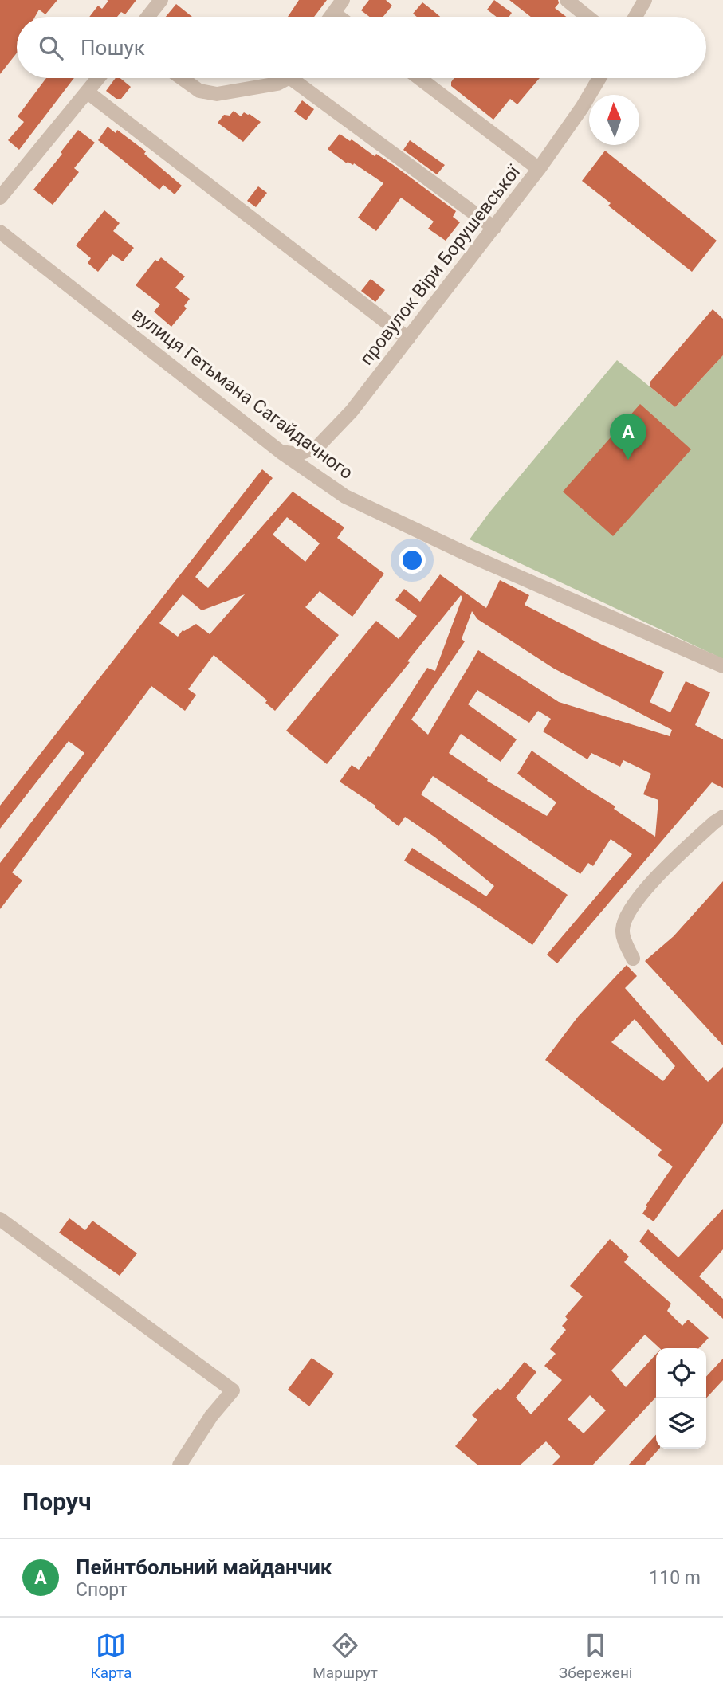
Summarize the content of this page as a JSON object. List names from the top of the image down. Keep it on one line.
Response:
{"streets":{"street":["провулок Віри Борушевської","вулиця Гетьмана Сагайдачного"]},"crossings":[["провулок Віри Борушевської","вулиця Гетьмана Сагайдачного"]],"north":"top","page":{"search":"Пошук","pins":"A","heading":"Поруч","list":[{"mark":"A","name":"Пейнтбольний майданчик","note":"Спорт","value":"110 m"}],"nav":["Карта","Маршрут","Збережені"]}}
